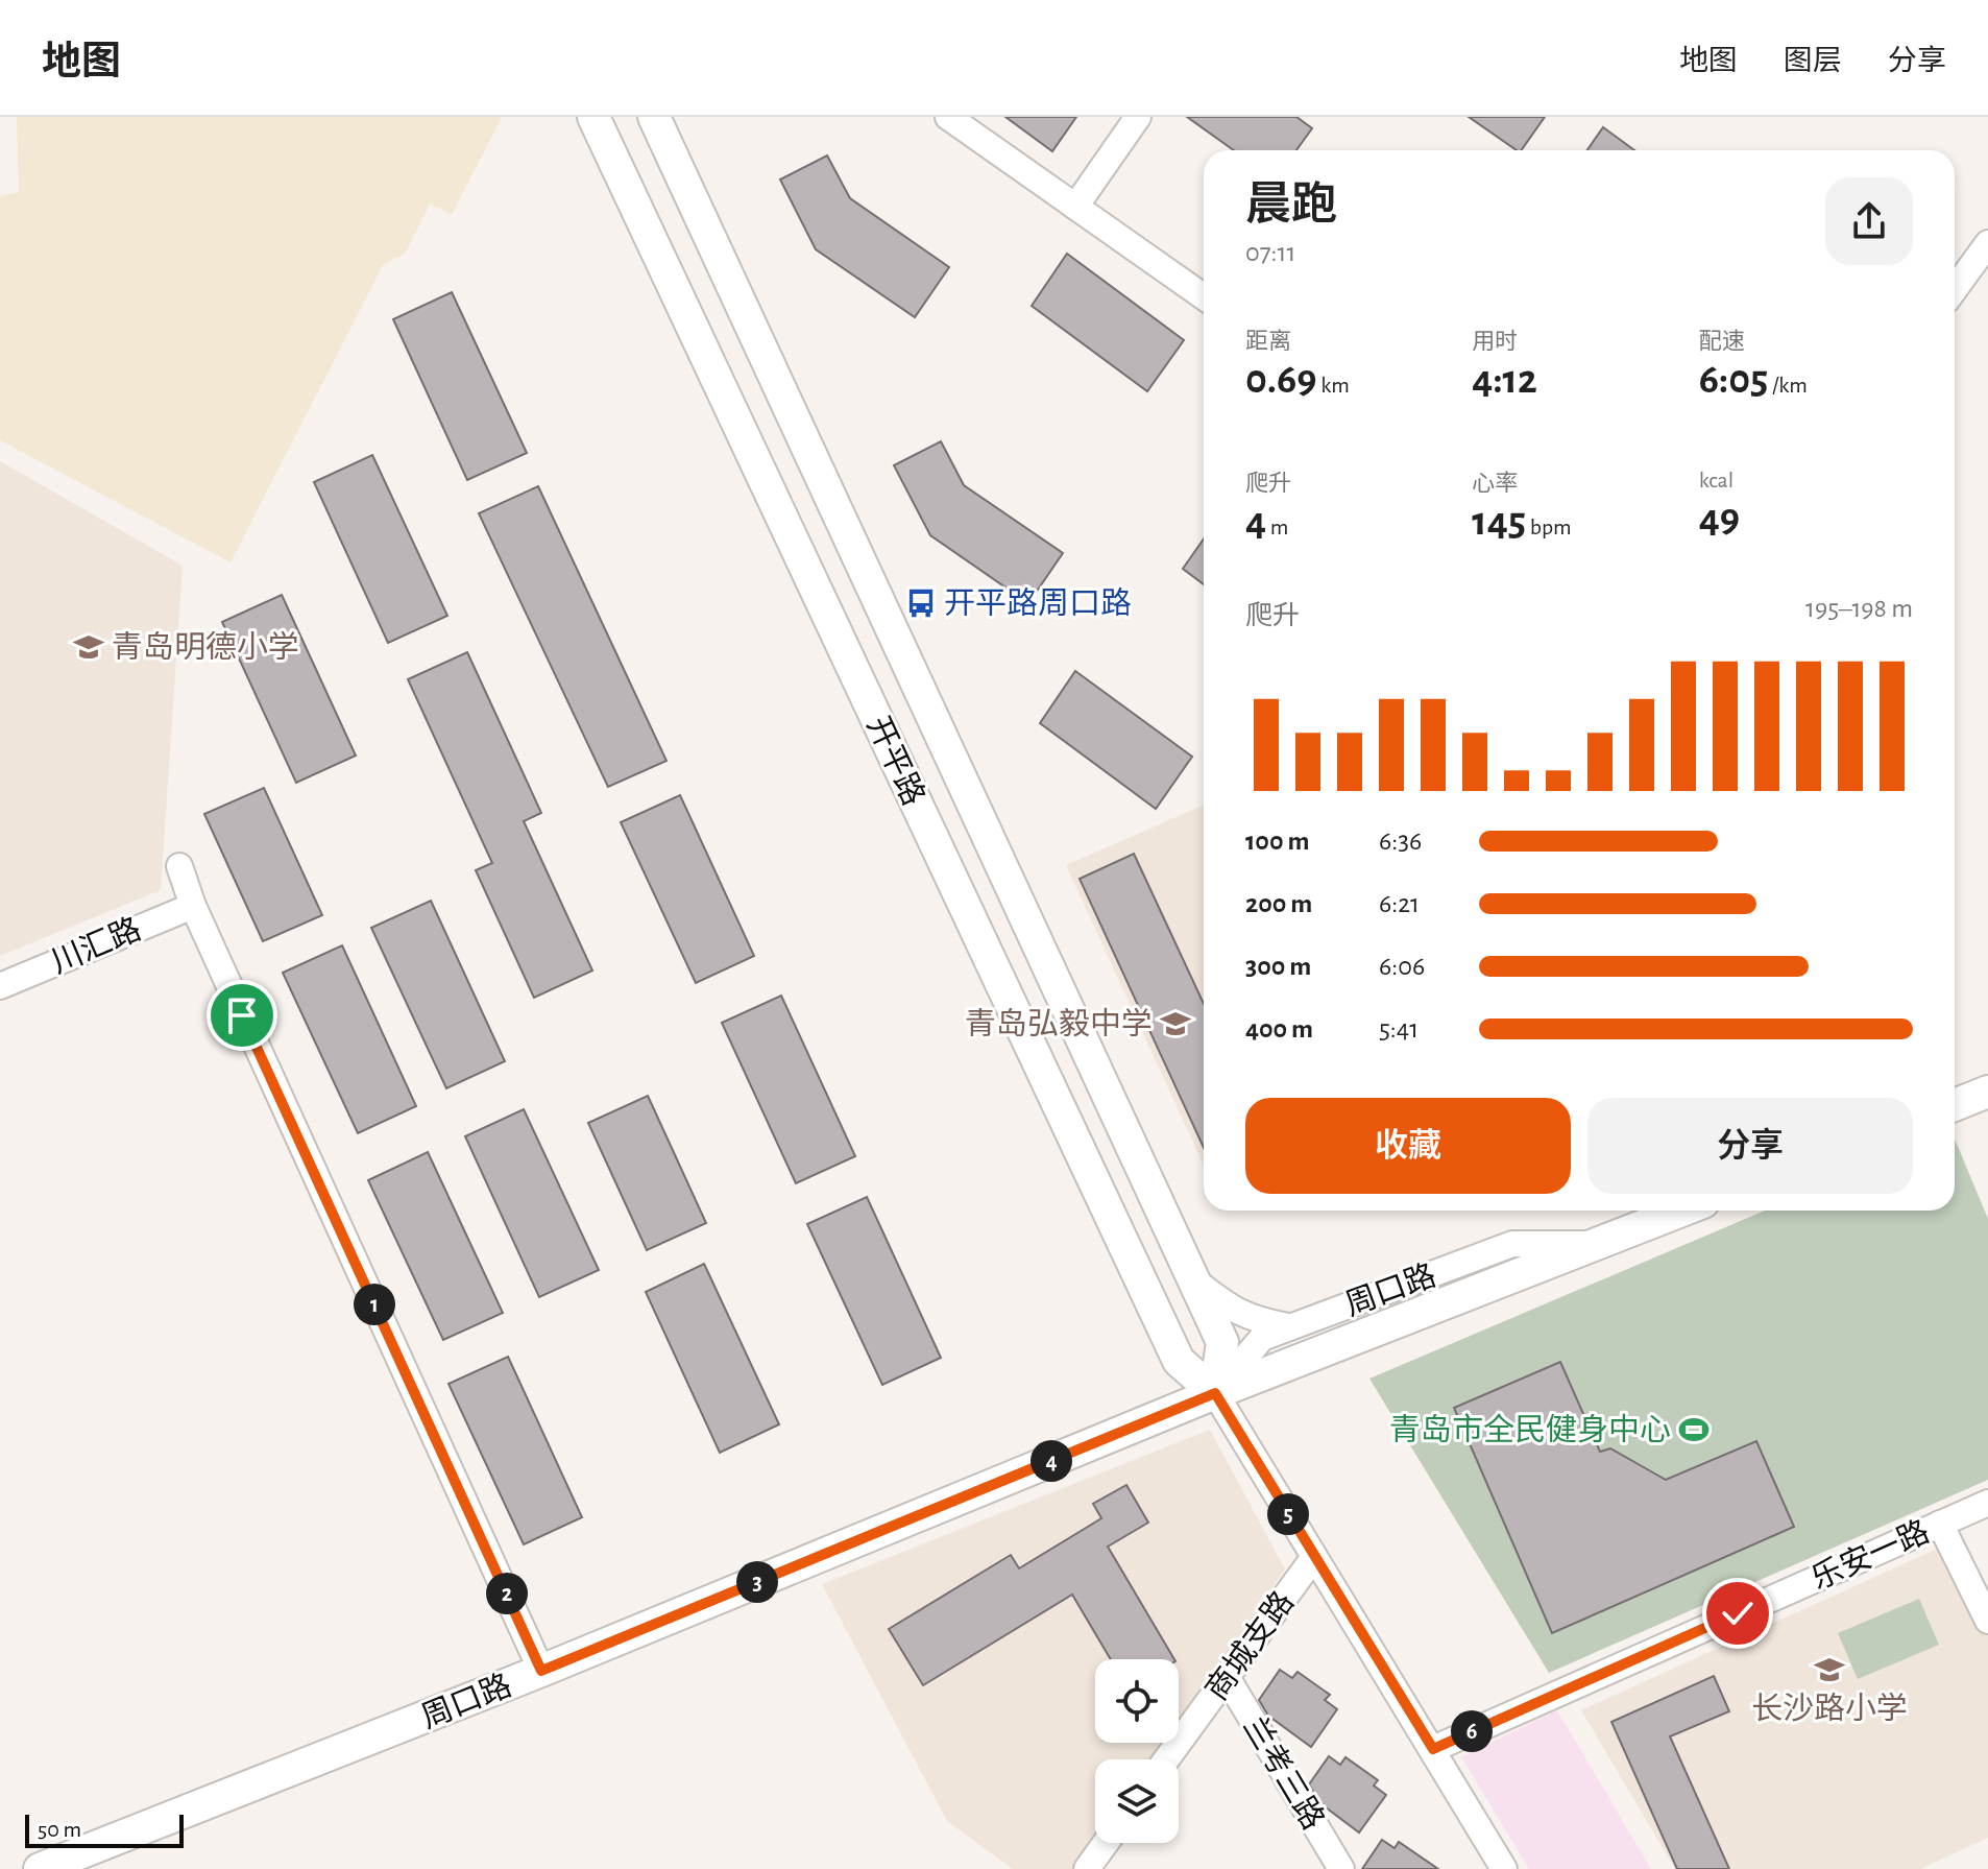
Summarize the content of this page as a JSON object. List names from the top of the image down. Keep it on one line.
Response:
{"streets":{"main road":["开平路","周口路"],"street":["川汇路","乐安一路","商城支路","兰考三路"]},"crossings":[["开平路","周口路"],["开平路","乐安一路"],["开平路","商城支路"],["商城支路","兰考三路"]],"places":{"bus stop":["开平路周口路"],"school or university":["青岛明德小学","青岛弘毅中学","长沙路小学"],"sports":["青岛市全民健身中心"]},"scale_bar":"50 m","page":{"header":"地图","nav":["地图","图层","分享"],"heading":["晨跑","07:11"],"stats":[["距离","0.69 km"],["用时","4:12"],["配速","6:05 /km"],["爬升","4 m"],["心率","145 bpm"],["kcal","49"]],"chart":["爬升","195–198 m"],"list":[{"name":"100 m","note":"6:36"},{"name":"200 m","note":"6:21"},{"name":"300 m","note":"6:06"},{"name":"400 m","note":"5:41"}],"buttons":["收藏","分享"],"pins":["1","4","5","3","2","6"],"scale":"50 m"}}
